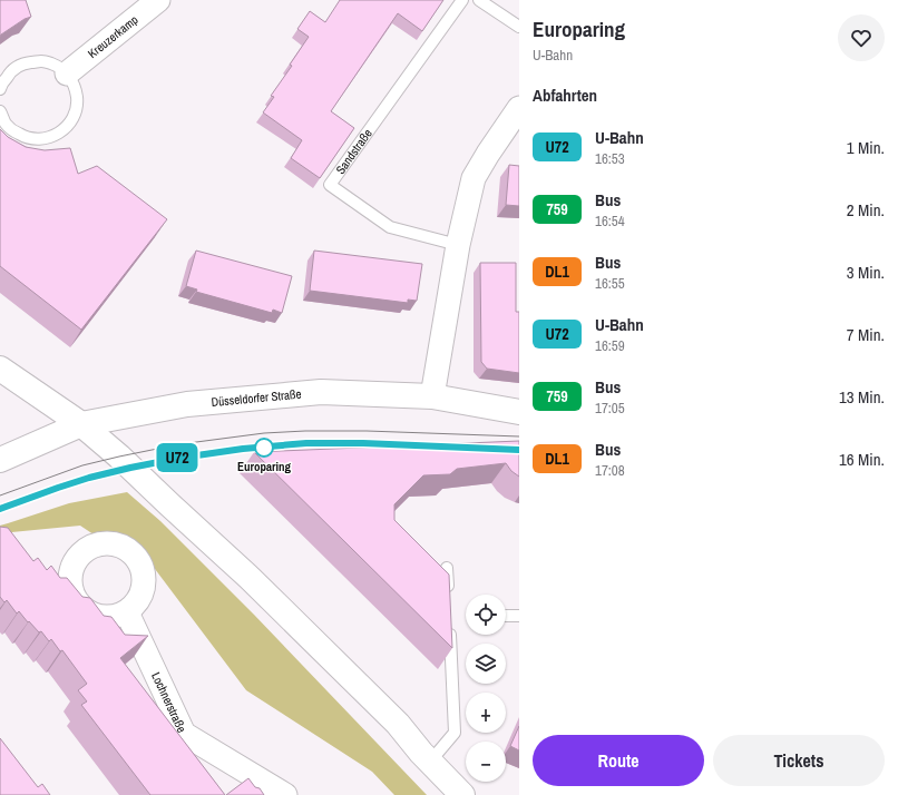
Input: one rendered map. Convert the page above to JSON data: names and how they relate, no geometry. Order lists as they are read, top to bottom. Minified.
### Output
{"streets":{"main road":["Düsseldorfer Straße"],"street":["Kreuzerkamp","Lochnerstraße"],"lane":["Sandstraße"]},"places":["Europaring"],"lines":["metro line U72"],"page":{"on_map":"U72","heading":[["Europaring","U-Bahn"],"Abfahrten"],"list":[{"mark":"U72","name":"U-Bahn","note":"16:53","value":"1 Min."},{"mark":"759","name":"Bus","note":"16:54","value":"2 Min."},{"mark":"DL1","name":"Bus","note":"16:55","value":"3 Min."},{"mark":"U72","name":"U-Bahn","note":"16:59","value":"7 Min."},{"mark":"759","name":"Bus","note":"17:05","value":"13 Min."},{"mark":"DL1","name":"Bus","note":"17:08","value":"16 Min."}],"map_buttons":["+","−"],"buttons":["Route","Tickets"]}}
